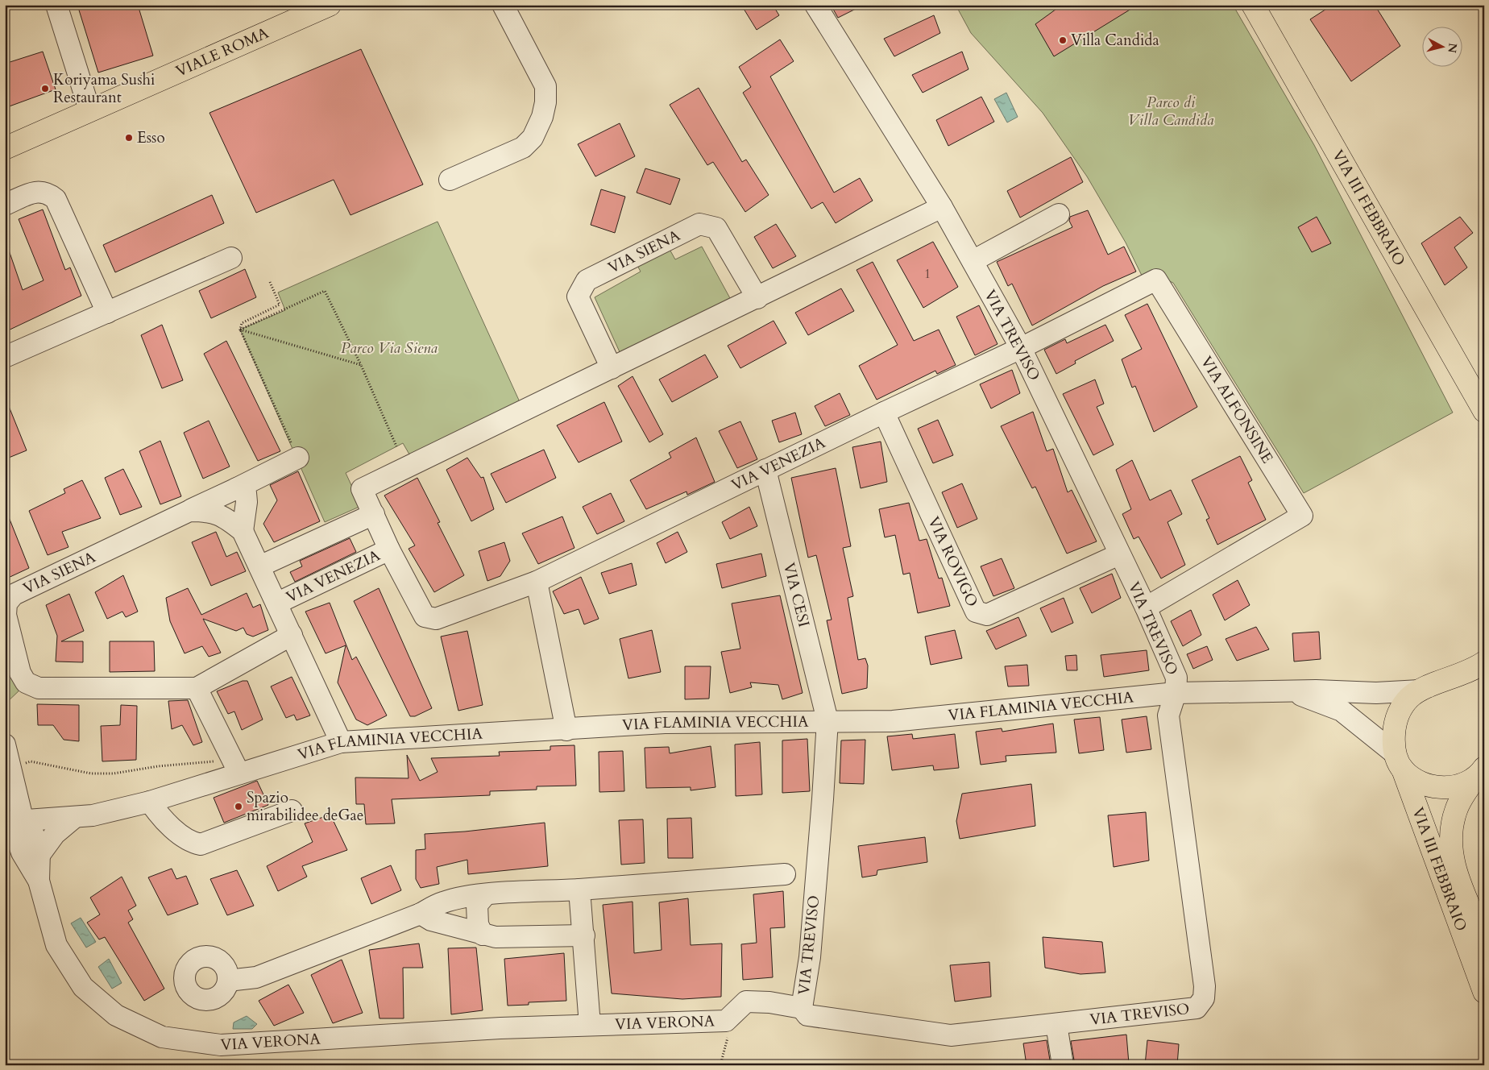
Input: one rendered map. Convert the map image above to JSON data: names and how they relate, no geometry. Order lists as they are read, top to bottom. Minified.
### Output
{"streets":{"main road":["VIALE ROMA","VIA III FEBBRAIO","VIA FLAMINIA VECCHIA"],"street":["VIA SIENA","VIA TREVISO","VIA ALFONSINE","VIA VENEZIA","VIA ROVIGO","VIA CESI","VIA VERONA"]},"crossings":[["VIA III FEBBRAIO","VIA FLAMINIA VECCHIA"],["VIA SIENA","VIA VENEZIA"],["VIA TREVISO","VIA ALFONSINE"],["VIA TREVISO","VIA VENEZIA"],["VIA TREVISO","VIA ROVIGO"],["VIA TREVISO","VIA CESI"],["VIA TREVISO","VIA FLAMINIA VECCHIA"],["VIA TREVISO","VIA VERONA"],["VIA ALFONSINE","VIA VENEZIA"],["VIA VENEZIA","VIA ROVIGO"],["VIA VENEZIA","VIA CESI"],["VIA VENEZIA","VIA FLAMINIA VECCHIA"],["VIA CESI","VIA FLAMINIA VECCHIA"],["VIA FLAMINIA VECCHIA","VIA VERONA"]],"parks":["Parco di Villa Candida","Parco Via Siena"],"places":["Villa Candida","Koriyama Sushi Restaurant","Esso","Spazio mirabilidee deGae"],"house_numbers":["1"],"north":"right"}
